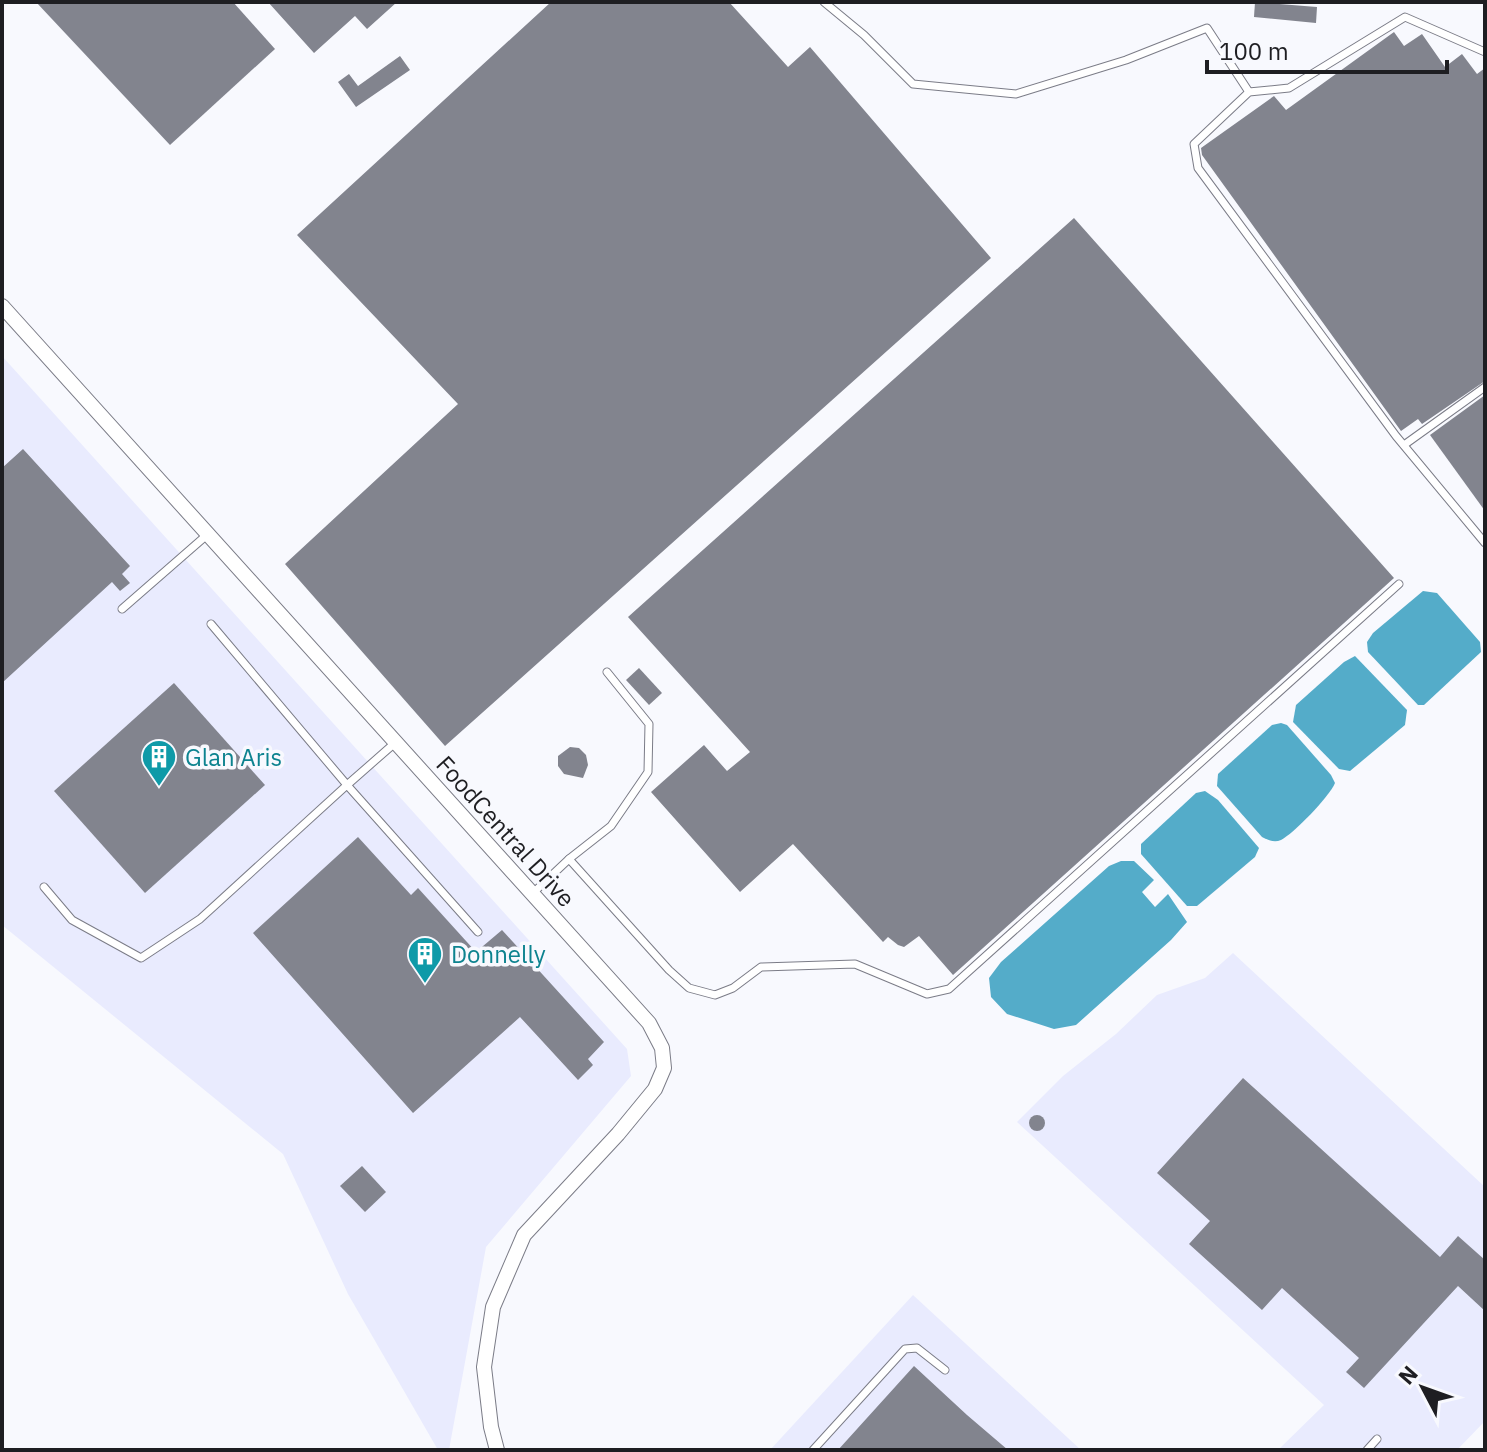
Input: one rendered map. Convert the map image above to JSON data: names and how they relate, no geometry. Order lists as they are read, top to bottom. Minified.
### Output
{"streets":{"street":["FoodCentral Drive"]},"places":{"building":["Glan Aris","Donnelly"]},"scale_bar":"100 m","north":"top left"}
